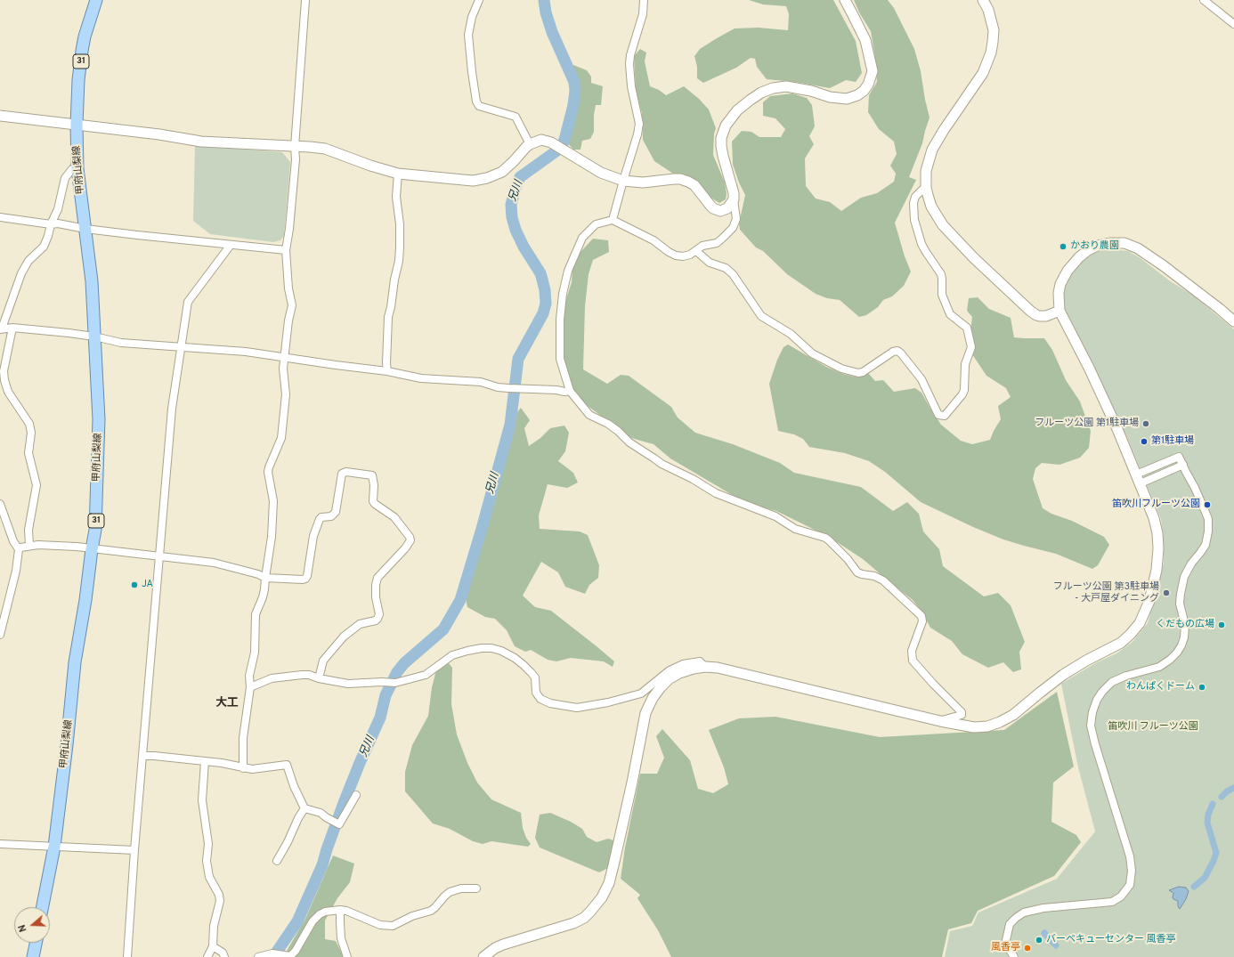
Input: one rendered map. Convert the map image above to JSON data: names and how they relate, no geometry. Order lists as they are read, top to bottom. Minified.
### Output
{"streets":{"main road":["31","甲府山梨線"]},"districts":["大工"],"water":["兄川"],"parks":["笛吹川 フルーツ公園"],"places":["かおり農園","フルーツ公園 第1駐車場","第1駐車場","笛吹川フルーツ公園","JA","フルーツ公園 第3駐車場 - 大戸屋ダイニング","くだもの広場","わんぱくドーム","バーベキューセンター 風香亭","風香亭"],"north":"left"}
